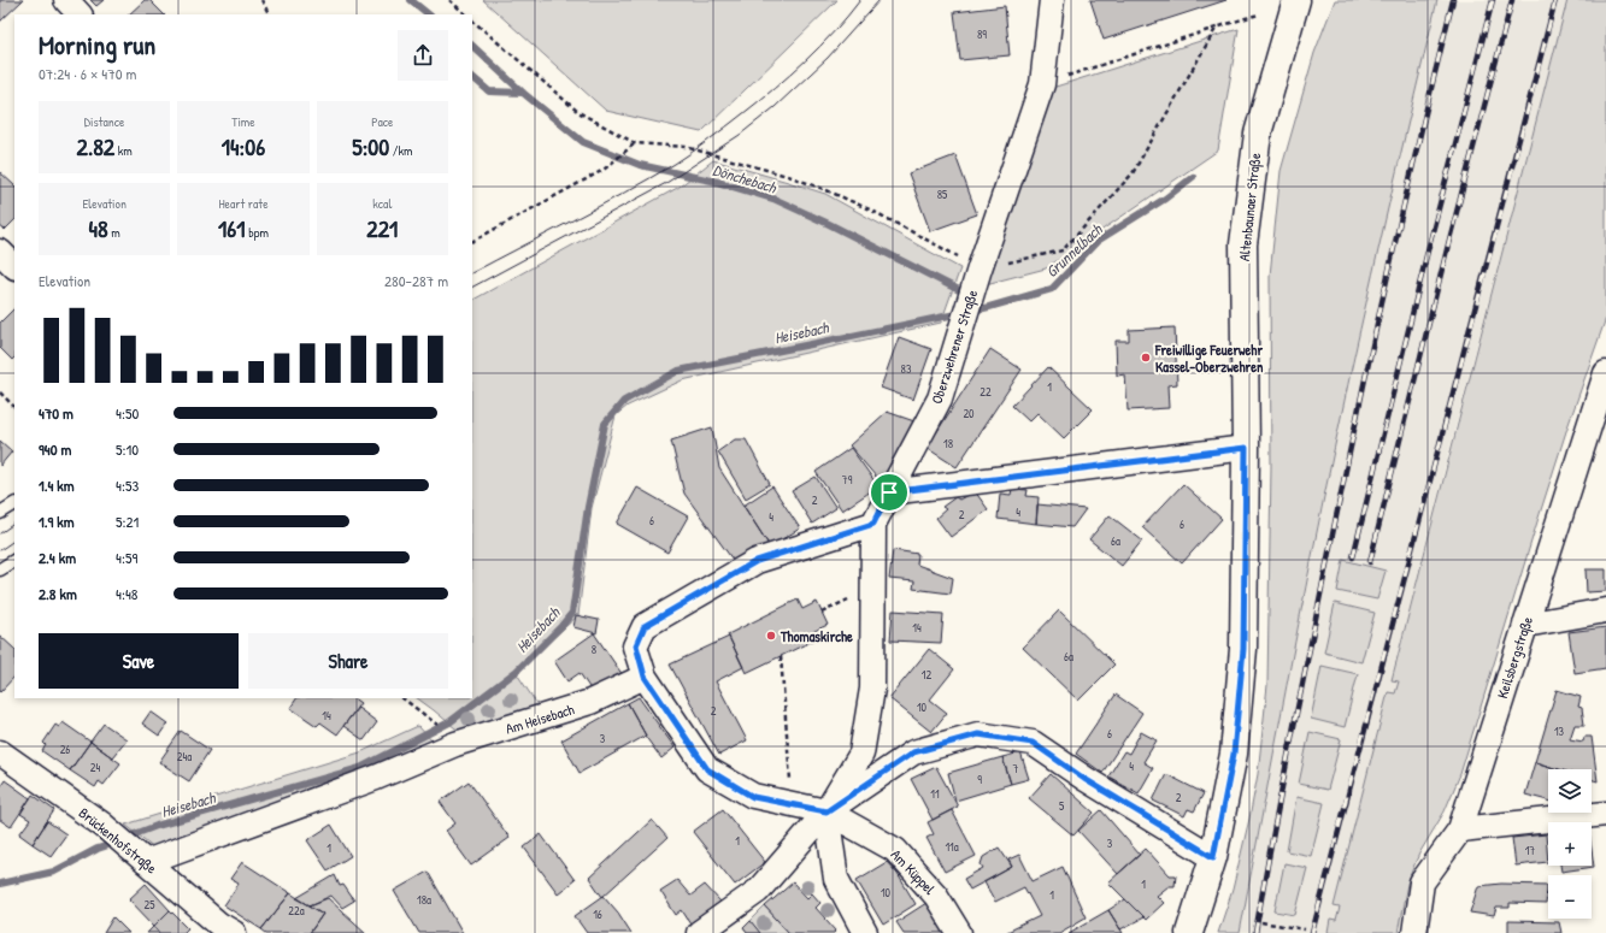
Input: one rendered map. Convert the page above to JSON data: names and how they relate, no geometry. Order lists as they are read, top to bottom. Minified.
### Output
{"streets":{"main road":["Altenbaunaer Straße"],"street":["Oberzwehrener Straße","Keilsbergstraße","Am Heisebach","Brückenhofstraße","Am Küppel"]},"crossings":[["Oberzwehrener Straße","Am Küppel"],["Am Heisebach","Brückenhofstraße"],["Am Heisebach","Am Küppel"]],"water":["Dönchebach","Grunnelbach","Heisebach"],"places":["Freiwillige Feuerwehr Kassel-Oberzwehren","Thomaskirche"],"house_numbers":["89","85","83","1","22","20","18","79","2","4","2","4","6","6","6a","14","8","6a","12","10","2","14","13","6","3","26","24a","4","24","7","9","11","2","5","1","3","11a","1","17","1","10","1","18a","25","22a","16"],"page":{"heading":["Morning run","07:24 · 6 × 470 m"],"stats":[["Distance","2.82 km"],["Time","14:06"],["Pace","5:00 /km"],["Elevation","48 m"],["Heart rate","161 bpm"],["kcal","221"]],"chart":["Elevation","280–287 m"],"list":[{"name":"470 m","note":"4:50"},{"name":"940 m","note":"5:10"},{"name":"1.4 km","note":"4:53"},{"name":"1.9 km","note":"5:21"},{"name":"2.4 km","note":"4:59"},{"name":"2.8 km","note":"4:48"}],"buttons":["Save","Share"],"map_buttons":["+","−"]}}
